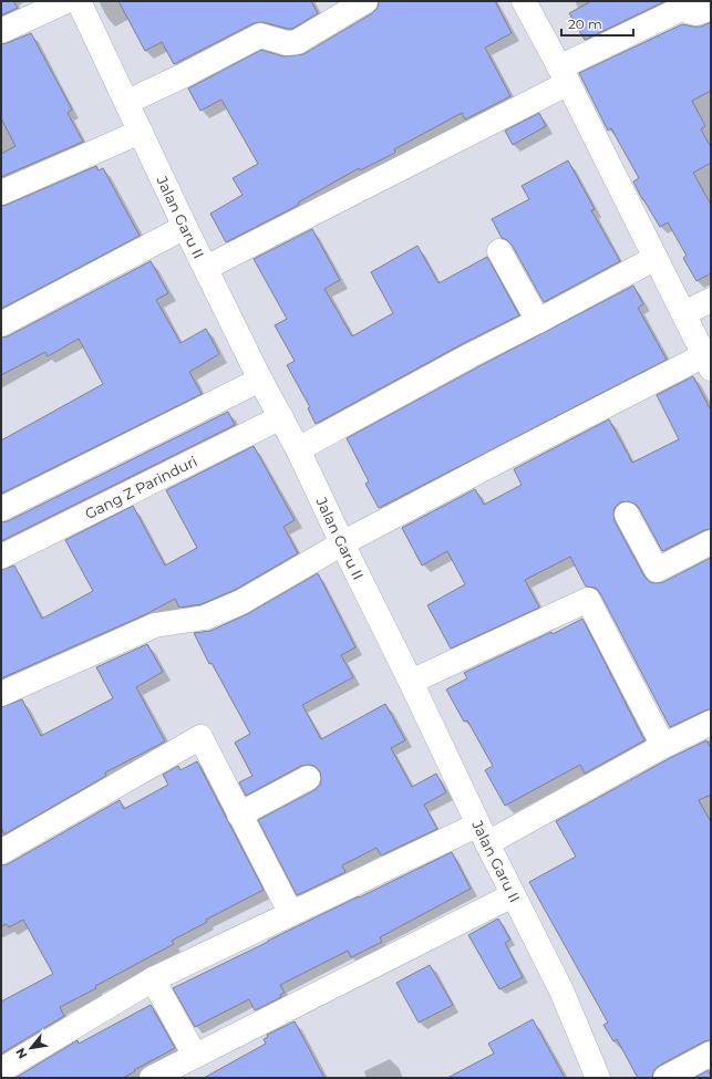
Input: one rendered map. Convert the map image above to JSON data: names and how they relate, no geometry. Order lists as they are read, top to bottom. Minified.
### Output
{"streets":{"street":["Jalan Garu II","Gang Z Parinduri"]},"crossings":[["Jalan Garu II","Gang Z Parinduri"]],"scale_bar":"20 m","north":"bottom left"}
